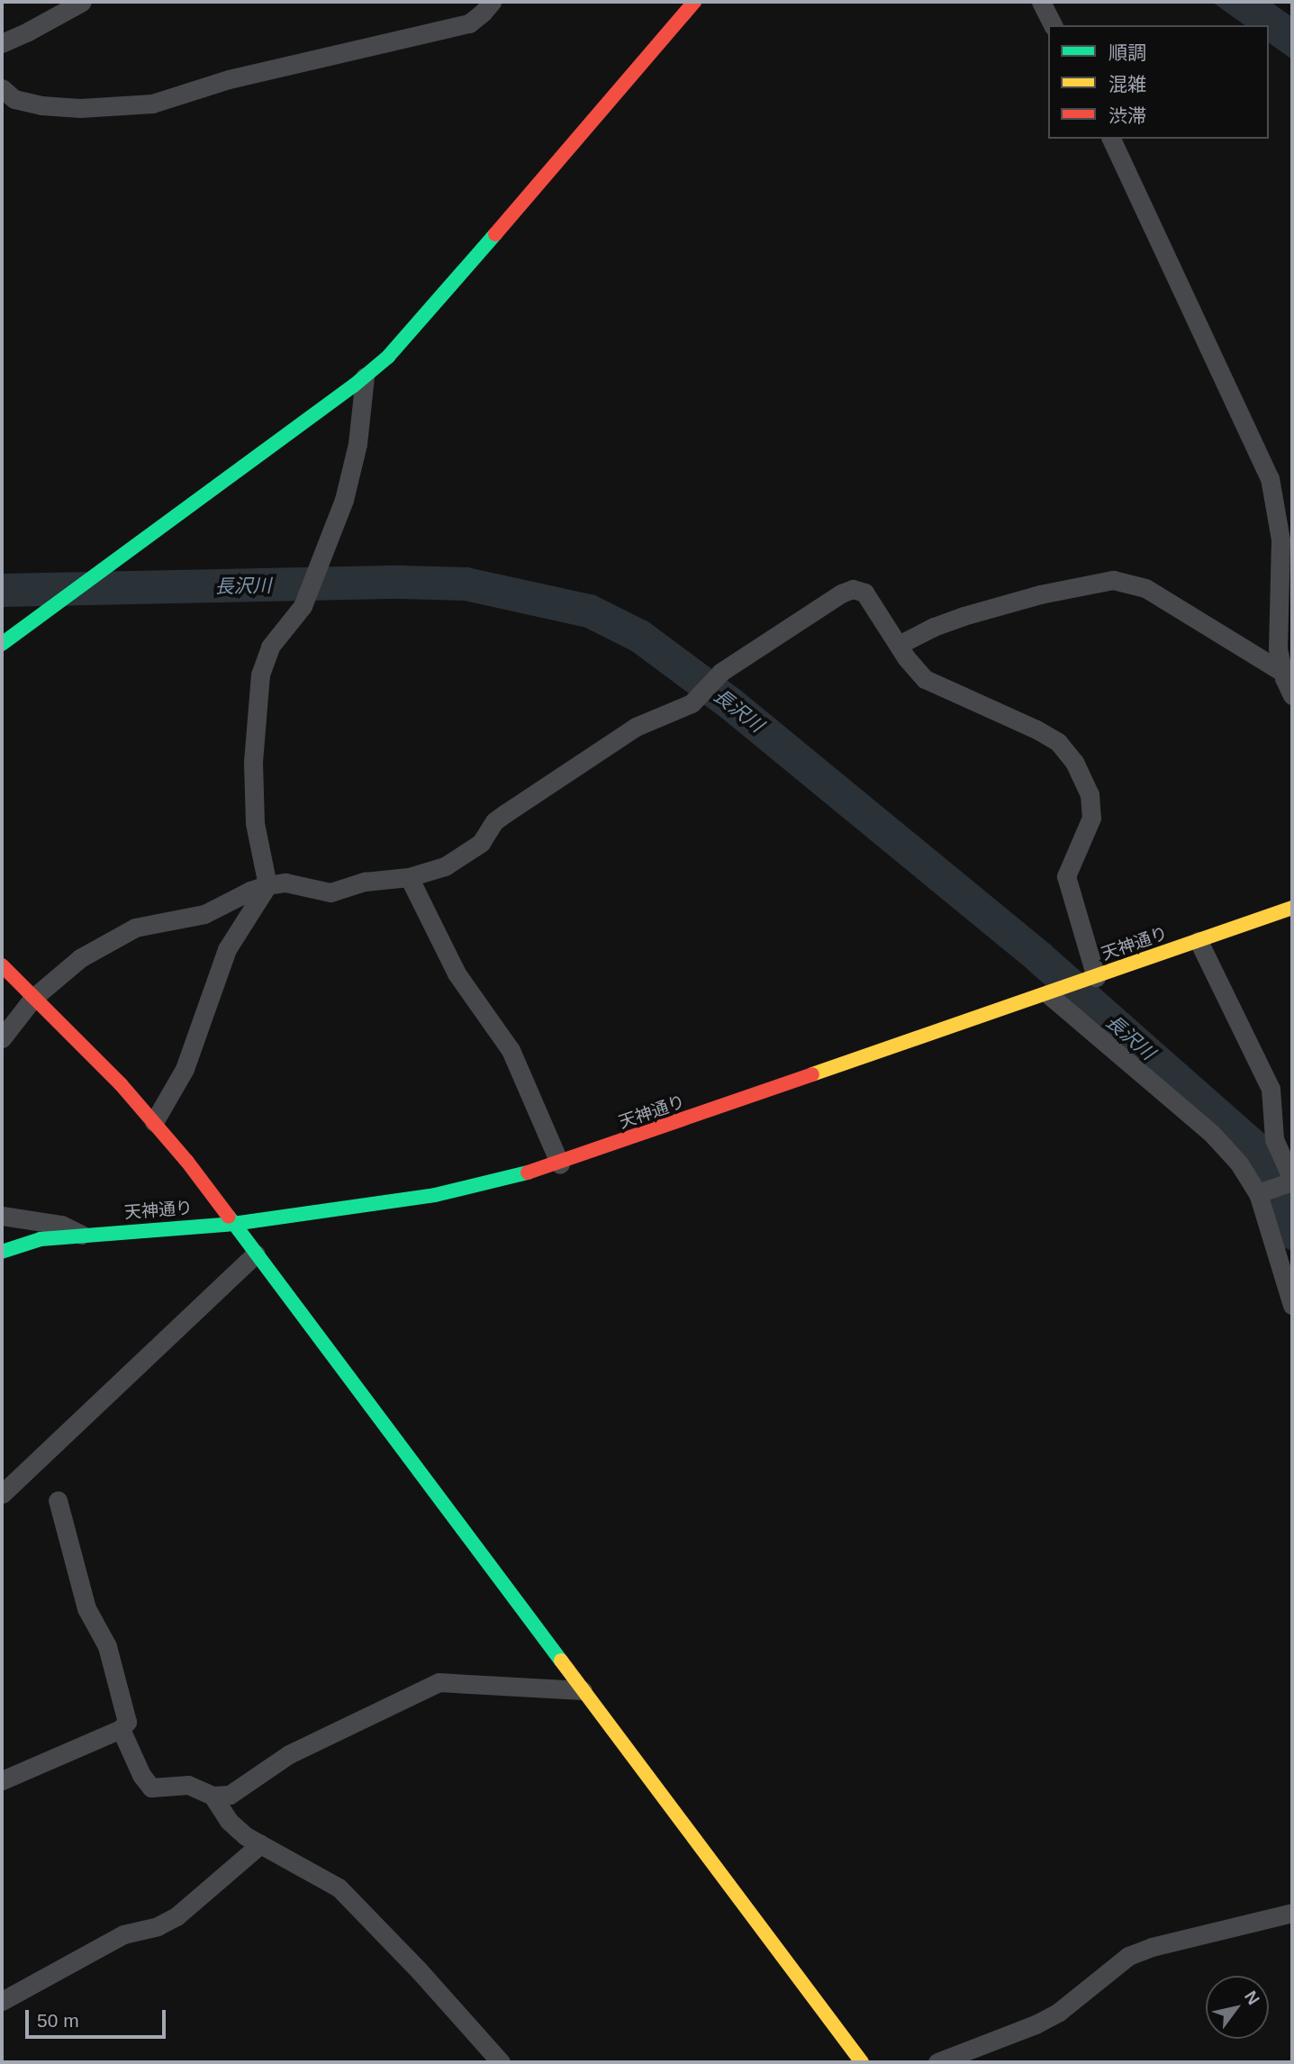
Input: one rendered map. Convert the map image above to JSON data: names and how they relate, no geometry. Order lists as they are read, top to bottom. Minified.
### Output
{"streets":{"street":["天神通り"]},"water":["長沢川"],"legend":["順調","混雑","渋滞"],"scale_bar":"50 m","north":"top right"}
